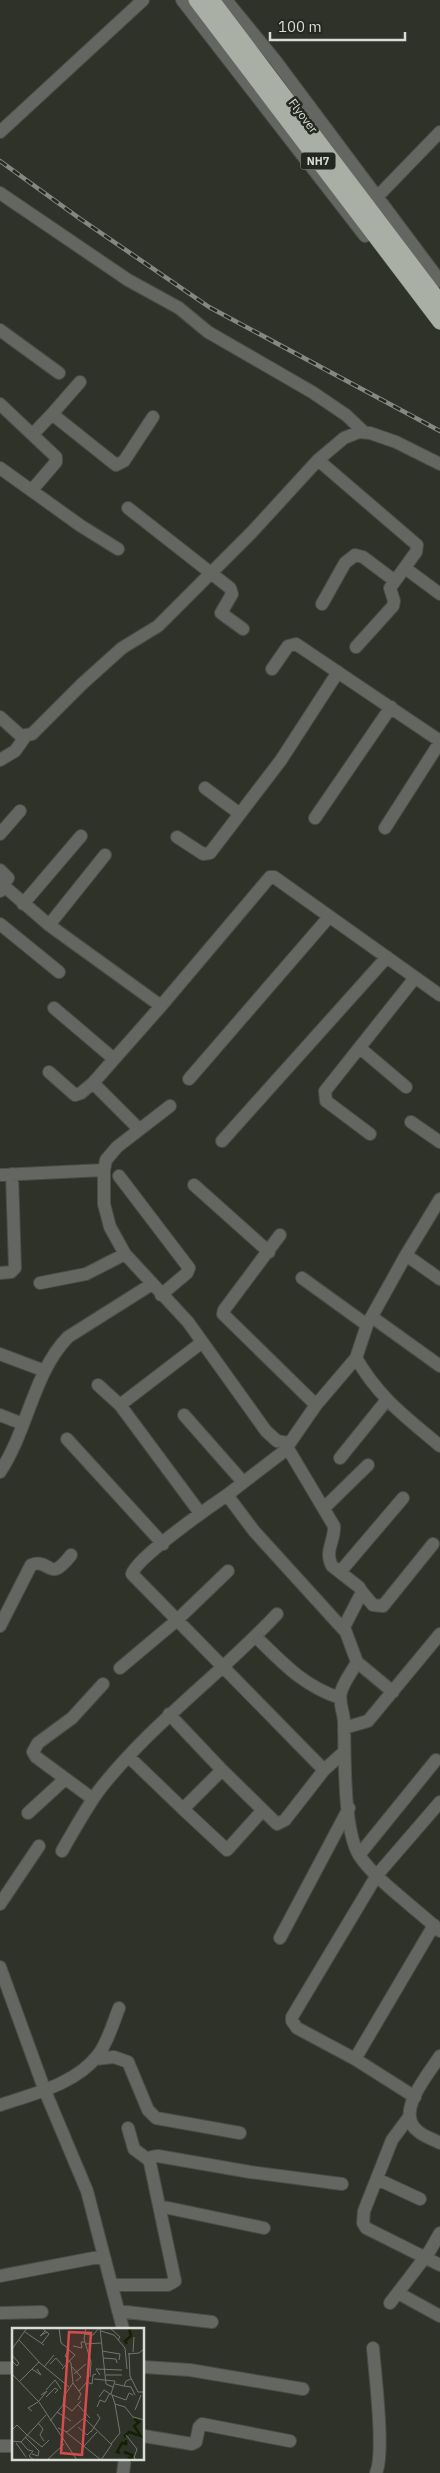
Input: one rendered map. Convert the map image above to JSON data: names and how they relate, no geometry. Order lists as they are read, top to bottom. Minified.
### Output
{"streets":{"highway":["Flyover","NH7"]},"scale_bar":"100 m"}
